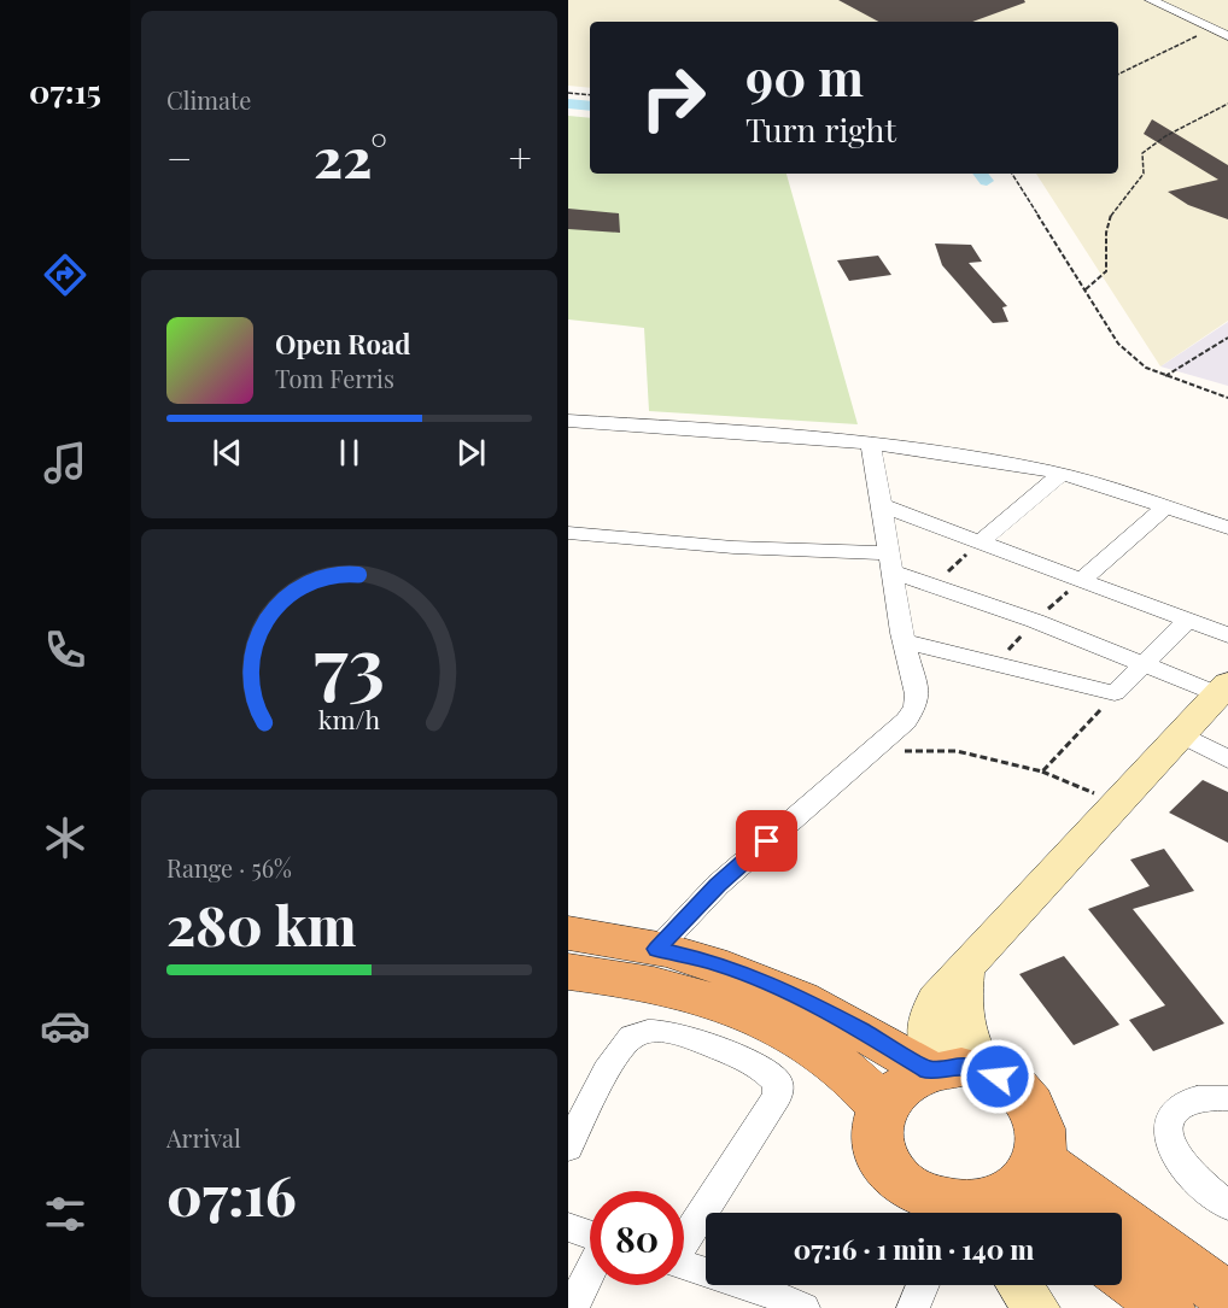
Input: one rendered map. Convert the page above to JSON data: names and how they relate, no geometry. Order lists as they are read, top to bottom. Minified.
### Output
{"page":{"tabs":"07:15","tile":["Climate",["Range · 56%","280 km"],["Arrival","07:16"]],"turn":["90 m","Turn right"],"heat":["−","22°","+"],"song":["Open Road","Tom Ferris"],"limit":"80","trip":"07:16 · 1 min · 140 m","gauge":["73","km/h"]}}
